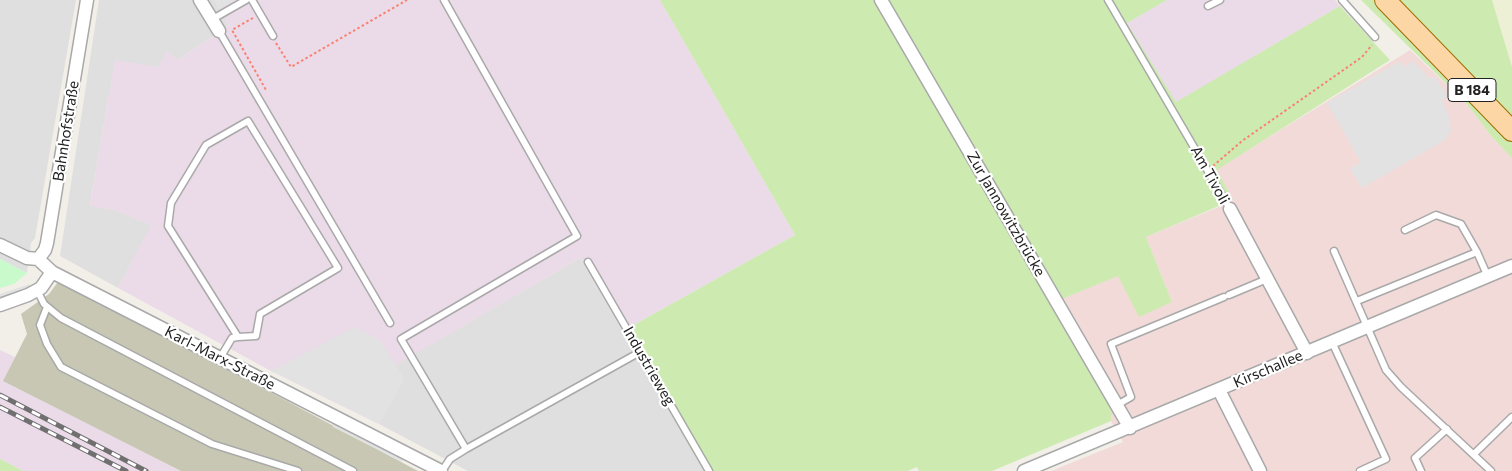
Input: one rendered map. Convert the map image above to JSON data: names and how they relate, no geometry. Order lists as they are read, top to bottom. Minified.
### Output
{"streets":{"main road":["B 184"],"street":["Bahnhofstraße","Am Tivoli","Zur Jannowitzbrücke","Karl-Marx-Straße","Kirschallee"],"lane":["Industrieweg"]},"crossings":[["Bahnhofstraße","Karl-Marx-Straße"],["Am Tivoli","Kirschallee"],["Zur Jannowitzbrücke","Kirschallee"]]}
